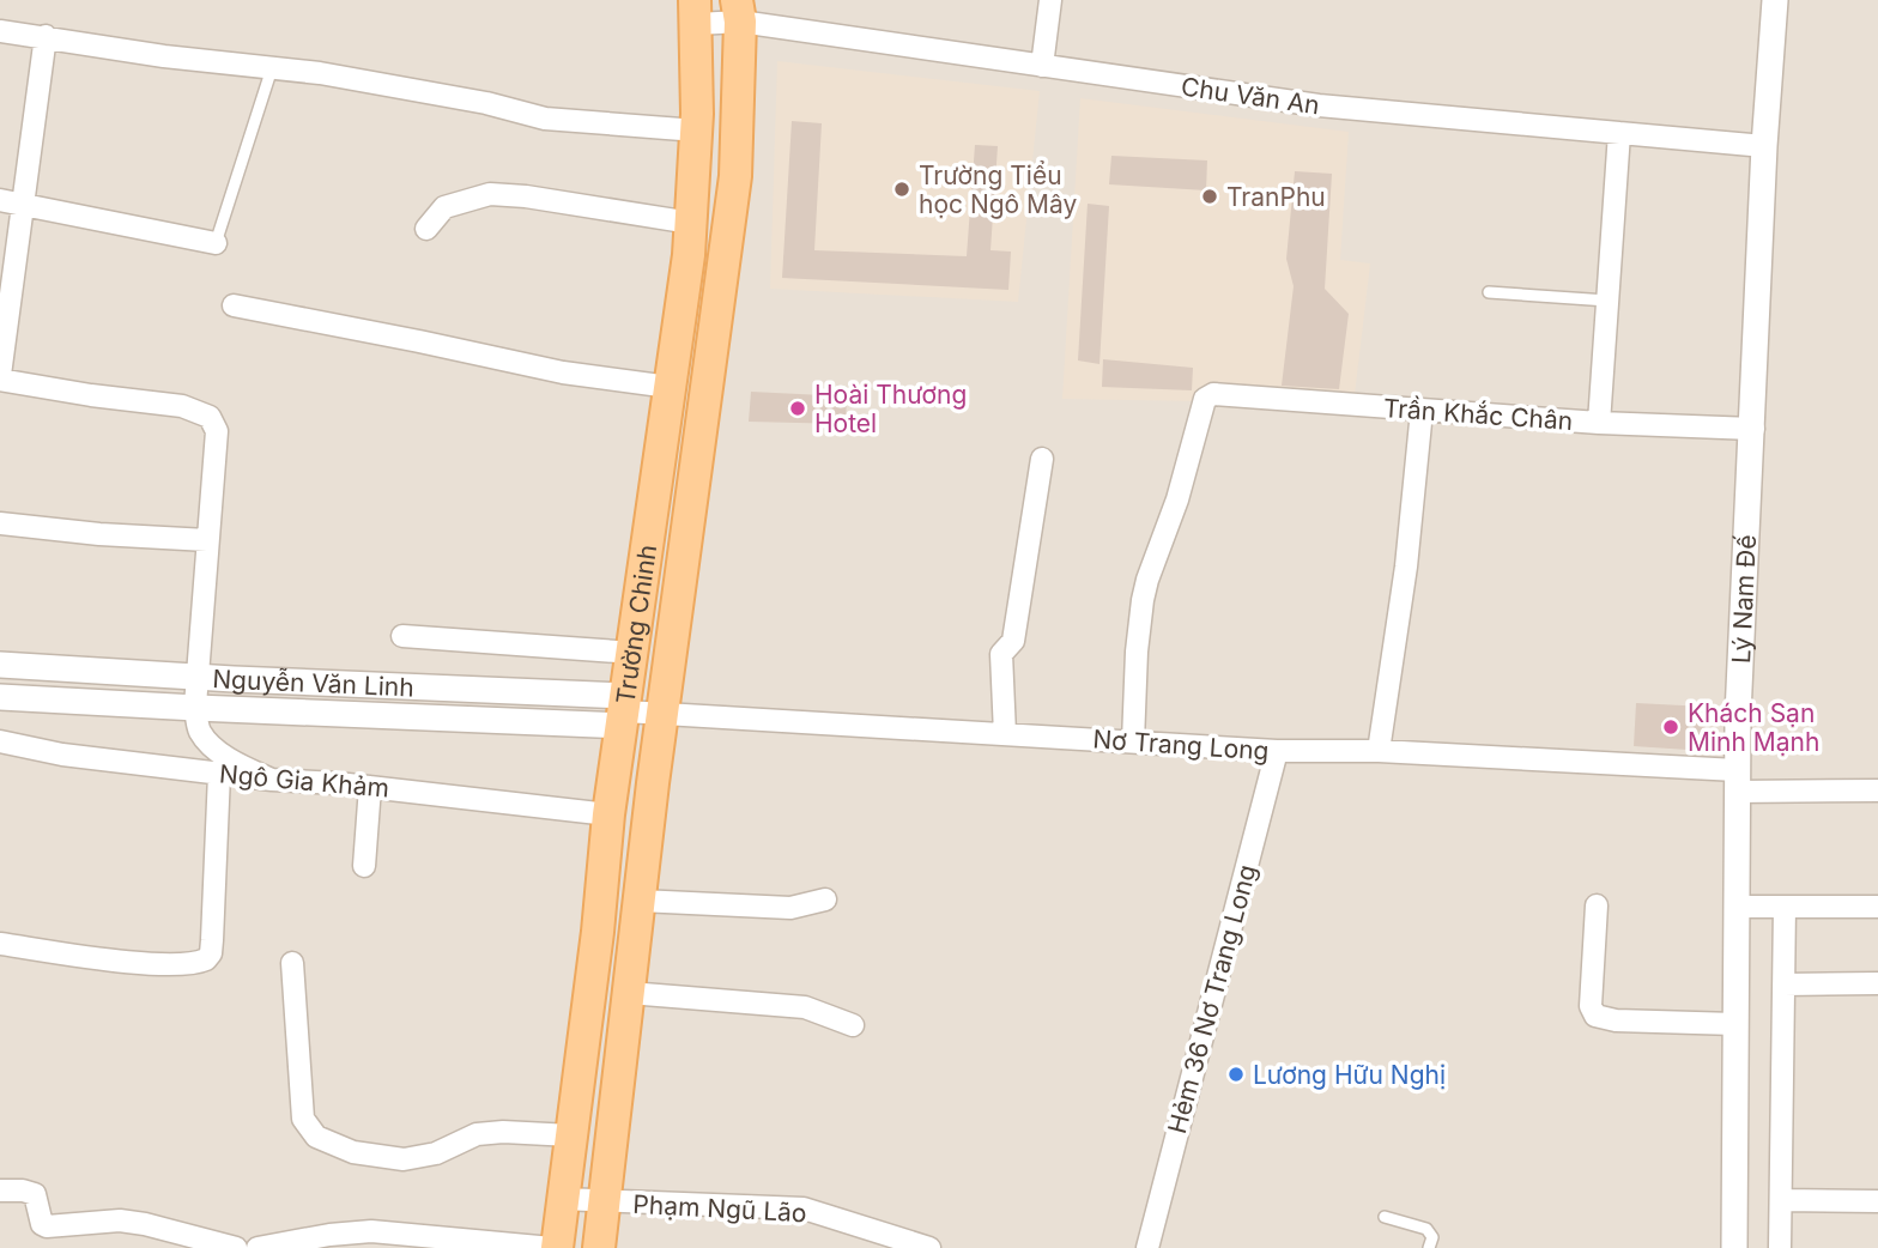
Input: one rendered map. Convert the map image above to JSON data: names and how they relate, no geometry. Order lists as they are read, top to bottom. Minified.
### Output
{"streets":{"main road":["Trường Chinh"],"street":["Chu Văn An","Trần Khắc Chân","Lý Nam Đế","Nguyễn Văn Linh","Nơ Trang Long","Ngô Gia Khảm","Hẻm 36 Nơ Trang Long","Phạm Ngũ Lão"]},"crossings":[["Chu Văn An","Lý Nam Đế"],["Chu Văn An","Trường Chinh"],["Trần Khắc Chân","Lý Nam Đế"],["Trần Khắc Chân","Nơ Trang Long"],["Lý Nam Đế","Nơ Trang Long"],["Trường Chinh","Nguyễn Văn Linh"],["Trường Chinh","Nơ Trang Long"],["Trường Chinh","Ngô Gia Khảm"],["Trường Chinh","Phạm Ngũ Lão"],["Nguyễn Văn Linh","Nơ Trang Long"],["Nơ Trang Long","Hẻm 36 Nơ Trang Long"]],"places":["Trường Tiểu học Ngô Mây","TranPhu","Hoài Thương Hotel","Khách Sạn Minh Mạnh","Lương Hữu Nghị"]}
